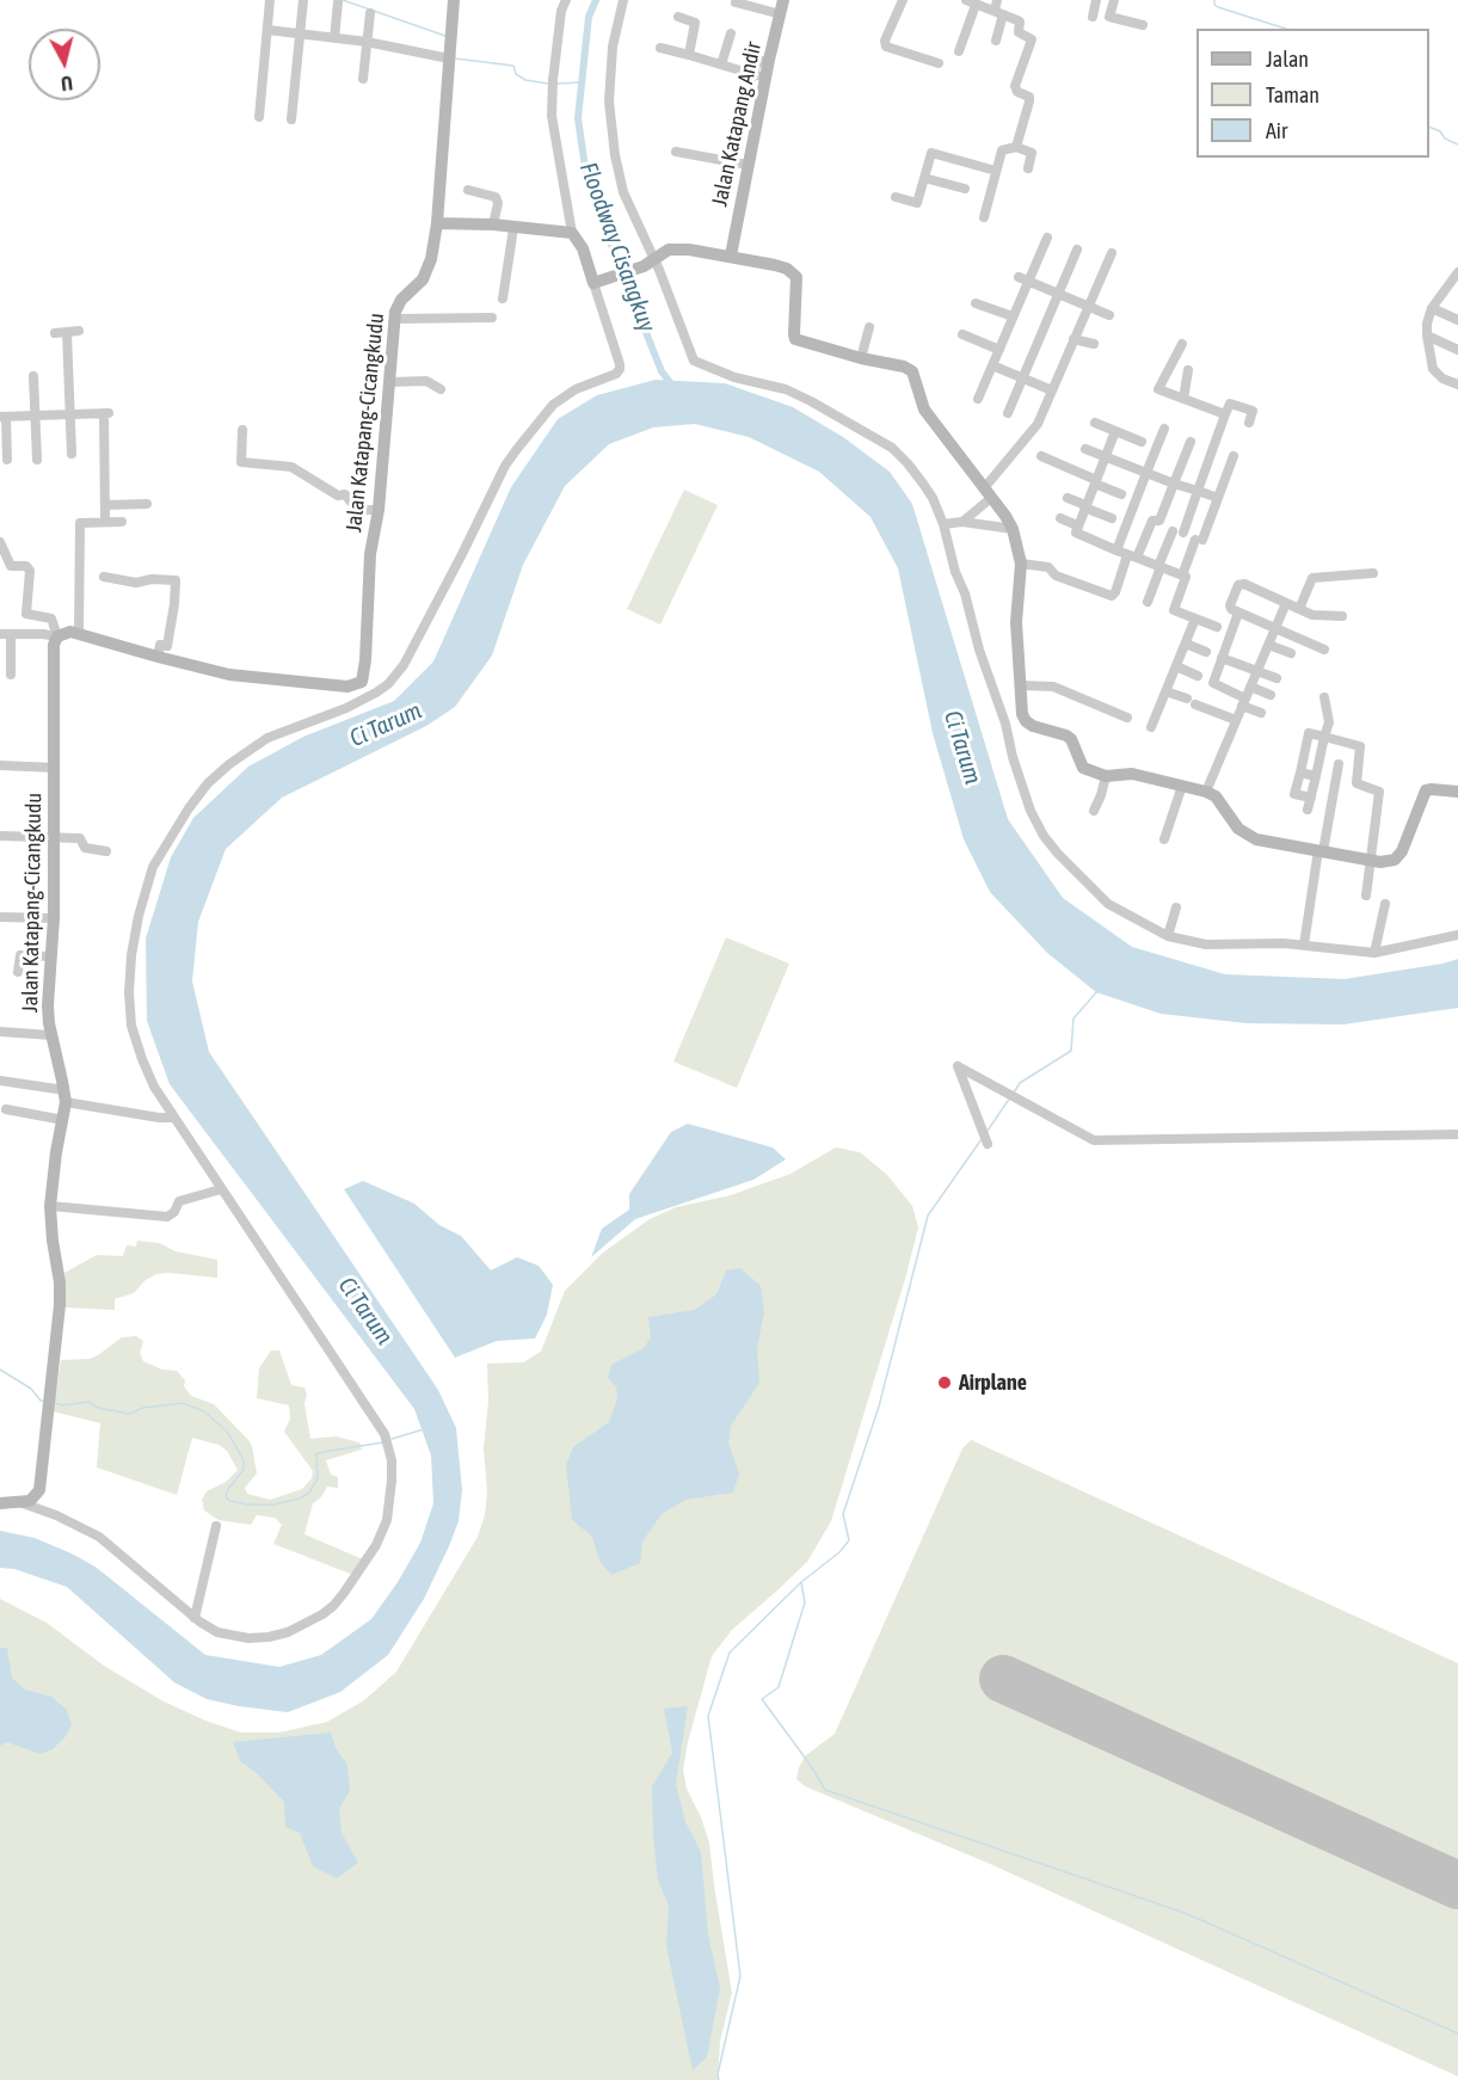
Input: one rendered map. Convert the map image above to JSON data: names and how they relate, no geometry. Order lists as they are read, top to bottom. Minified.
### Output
{"streets":{"street":["Jalan Katapang Andir","Jalan Katapang-Cicangkudu"]},"water":["Floodway Cisangkuy","Ci Tarum"],"places":["Airplane"],"legend":["Jalan","Taman","Air"],"north":"bottom"}
